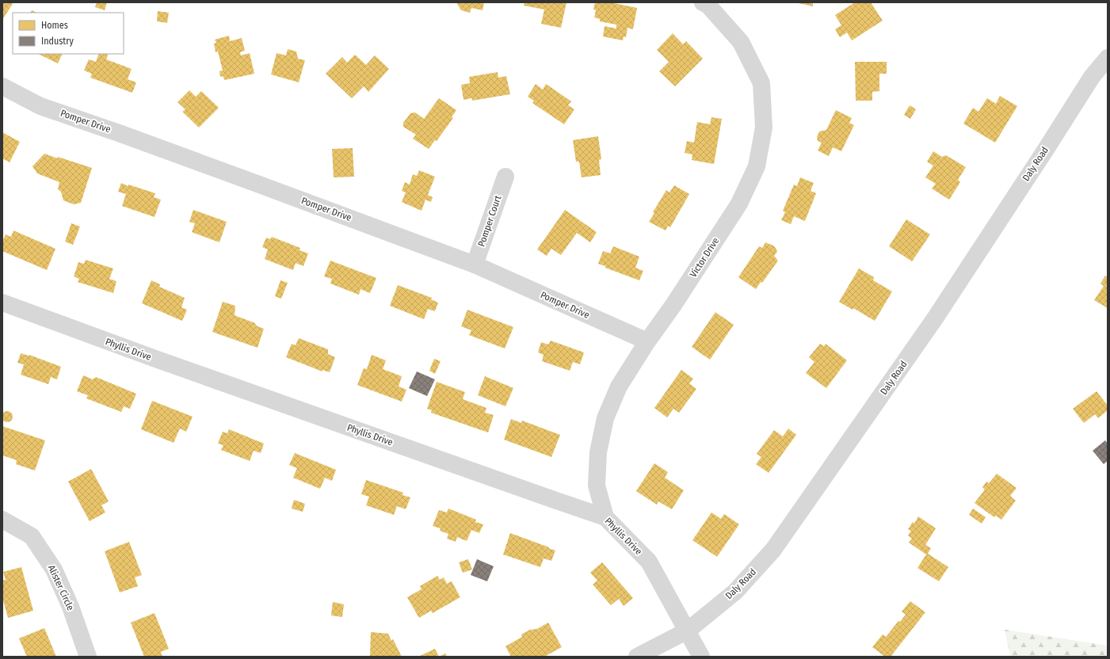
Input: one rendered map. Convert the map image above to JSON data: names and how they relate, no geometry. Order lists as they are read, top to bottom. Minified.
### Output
{"streets":{"street":["Pomper Drive","Daly Road","Pomper Court","Victor Drive","Phyllis Drive","Alister Circle"]},"crossings":[["Pomper Drive","Pomper Court"],["Pomper Drive","Victor Drive"],["Daly Road","Phyllis Drive"],["Victor Drive","Phyllis Drive"]],"legend":["Homes","Industry"]}
